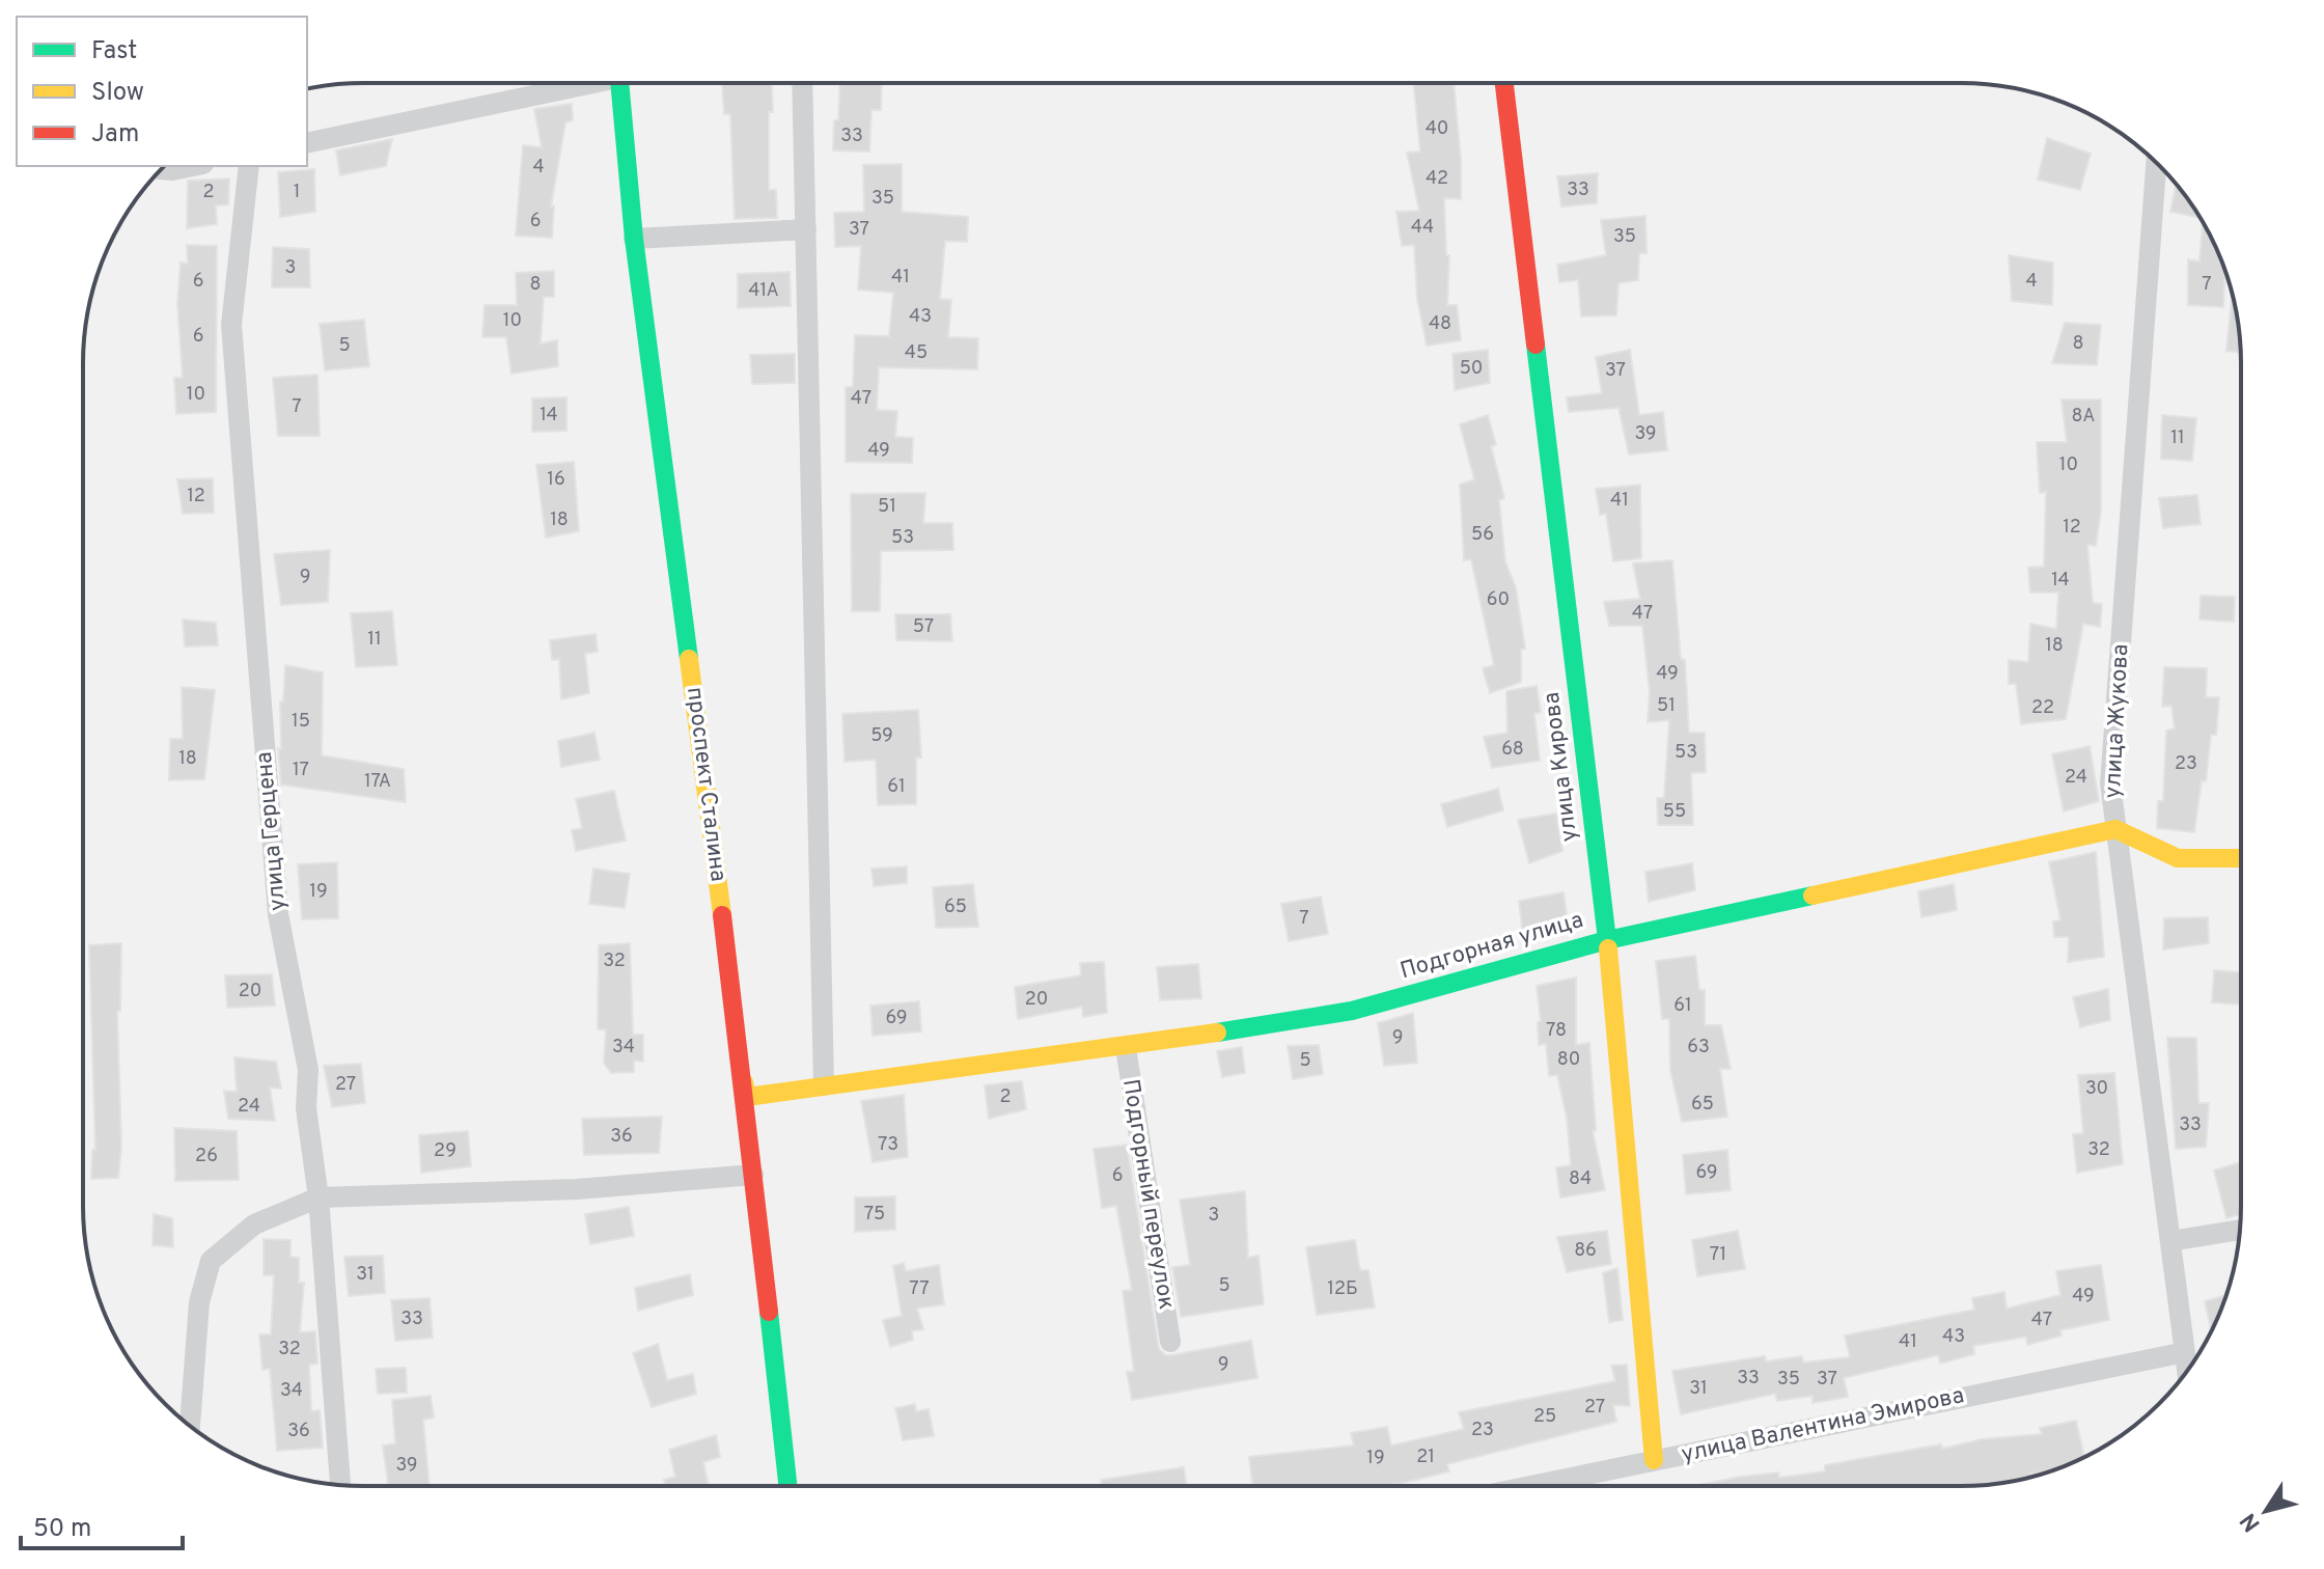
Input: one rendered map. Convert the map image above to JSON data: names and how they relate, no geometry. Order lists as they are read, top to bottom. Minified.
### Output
{"streets":{"street":["улица Жукова","улица Кирова","проспект Сталина","улица Герцена","Подгорная улица","Подгорный переулок","улица Валентина Эмирова"]},"crossings":[["улица Жукова","Подгорная улица"],["улица Жукова","улица Валентина Эмирова"],["улица Кирова","Подгорная улица"],["улица Кирова","улица Валентина Эмирова"],["проспект Сталина","Подгорная улица"],["Подгорная улица","Подгорный переулок"]],"house_numbers":["40","33","4","42","33","2","1","35","6","44","37","35","3","41","6","4","8","7","41А","43","10","48","6","8","5","45","50","37","10","47","7","14","8А","39","11","49","10","16","12","41","51","18","12","56","53","9","14","60","47","57","11","18","49","51","22","15","59","68","53","18","23","17","24","17А","61","55","19","65","7","32","20","20","61","69","78","9","34","63","80","5","27","30","2","65","24","33","36","73","32","29","26","69","6","84","75","3","86","71","31","5","77","12Б","49","33","47","43","41","32","9","33","35","37","31","34","27","25","23","36","21","19","39"],"legend":["Fast","Slow","Jam"],"scale_bar":"50 m","north":"bottom left"}
